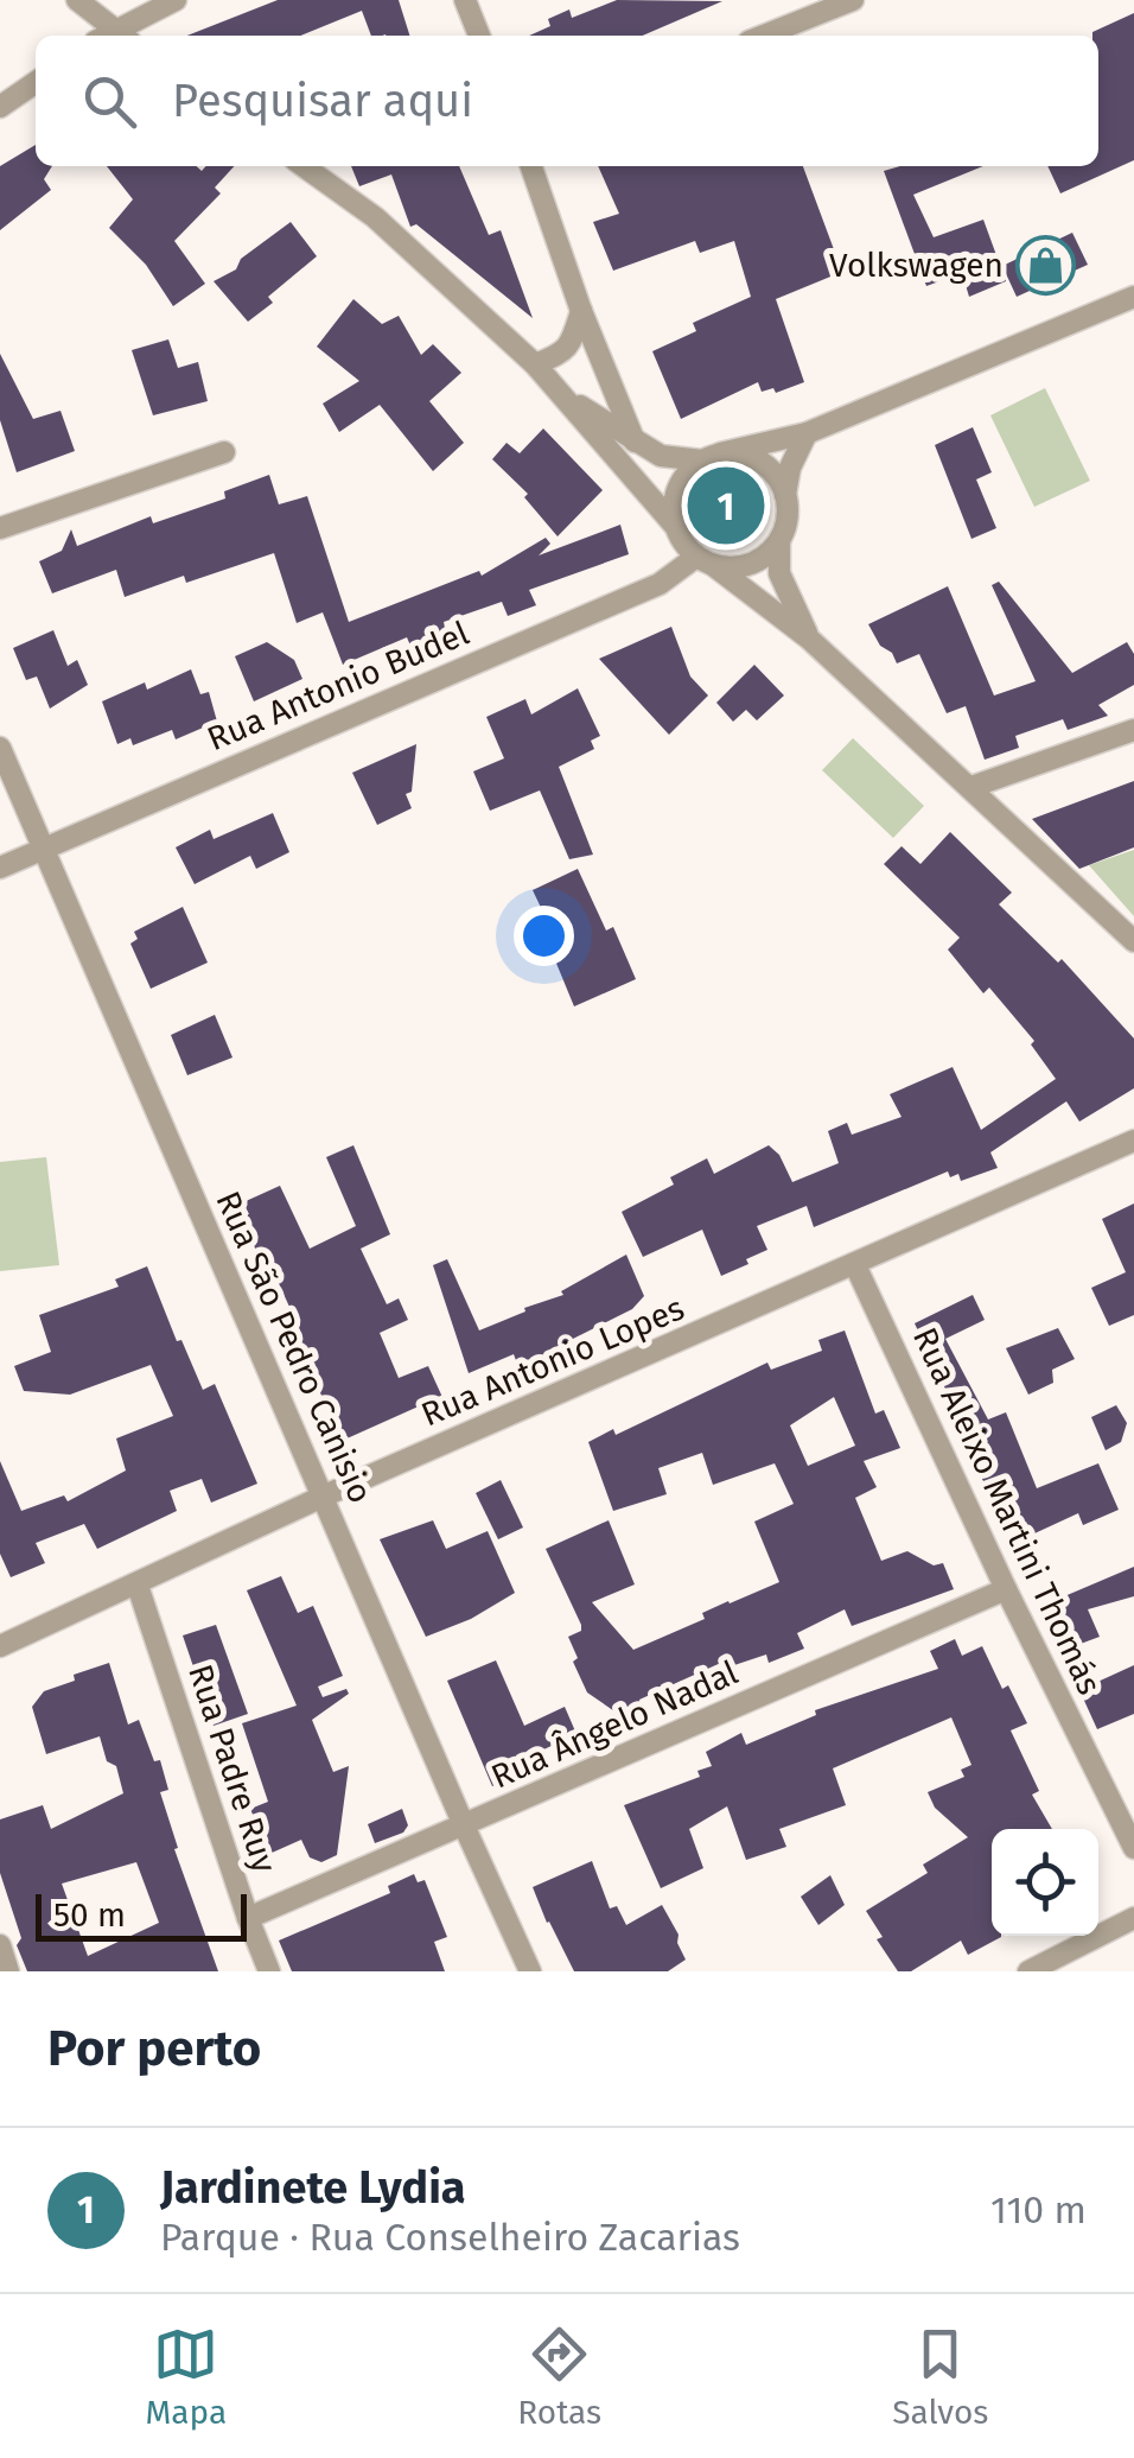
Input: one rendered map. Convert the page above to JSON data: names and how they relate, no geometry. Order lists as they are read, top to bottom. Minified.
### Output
{"streets":{"street":["Rua Antonio Budel","Rua São Pedro Canisio","Rua Antonio Lopes","Rua Aleixo Martini Thomás","Rua Ângelo Nadal","Rua Padre Ruy"]},"crossings":[["Rua Antonio Budel","Rua São Pedro Canisio"],["Rua São Pedro Canisio","Rua Antonio Lopes"],["Rua São Pedro Canisio","Rua Ângelo Nadal"],["Rua Antonio Lopes","Rua Aleixo Martini Thomás"],["Rua Antonio Lopes","Rua Padre Ruy"],["Rua Aleixo Martini Thomás","Rua Ângelo Nadal"],["Rua Ângelo Nadal","Rua Padre Ruy"]],"places":{"shop":["Volkswagen"]},"scale_bar":"50 m","page":{"search":"Pesquisar aqui","pins":"1","scale":"50 m","heading":"Por perto","list":[{"mark":"1","name":"Jardinete Lydia","note":"Parque · Rua Conselheiro Zacarias","value":"110 m"}],"nav":["Mapa","Rotas","Salvos"]}}
